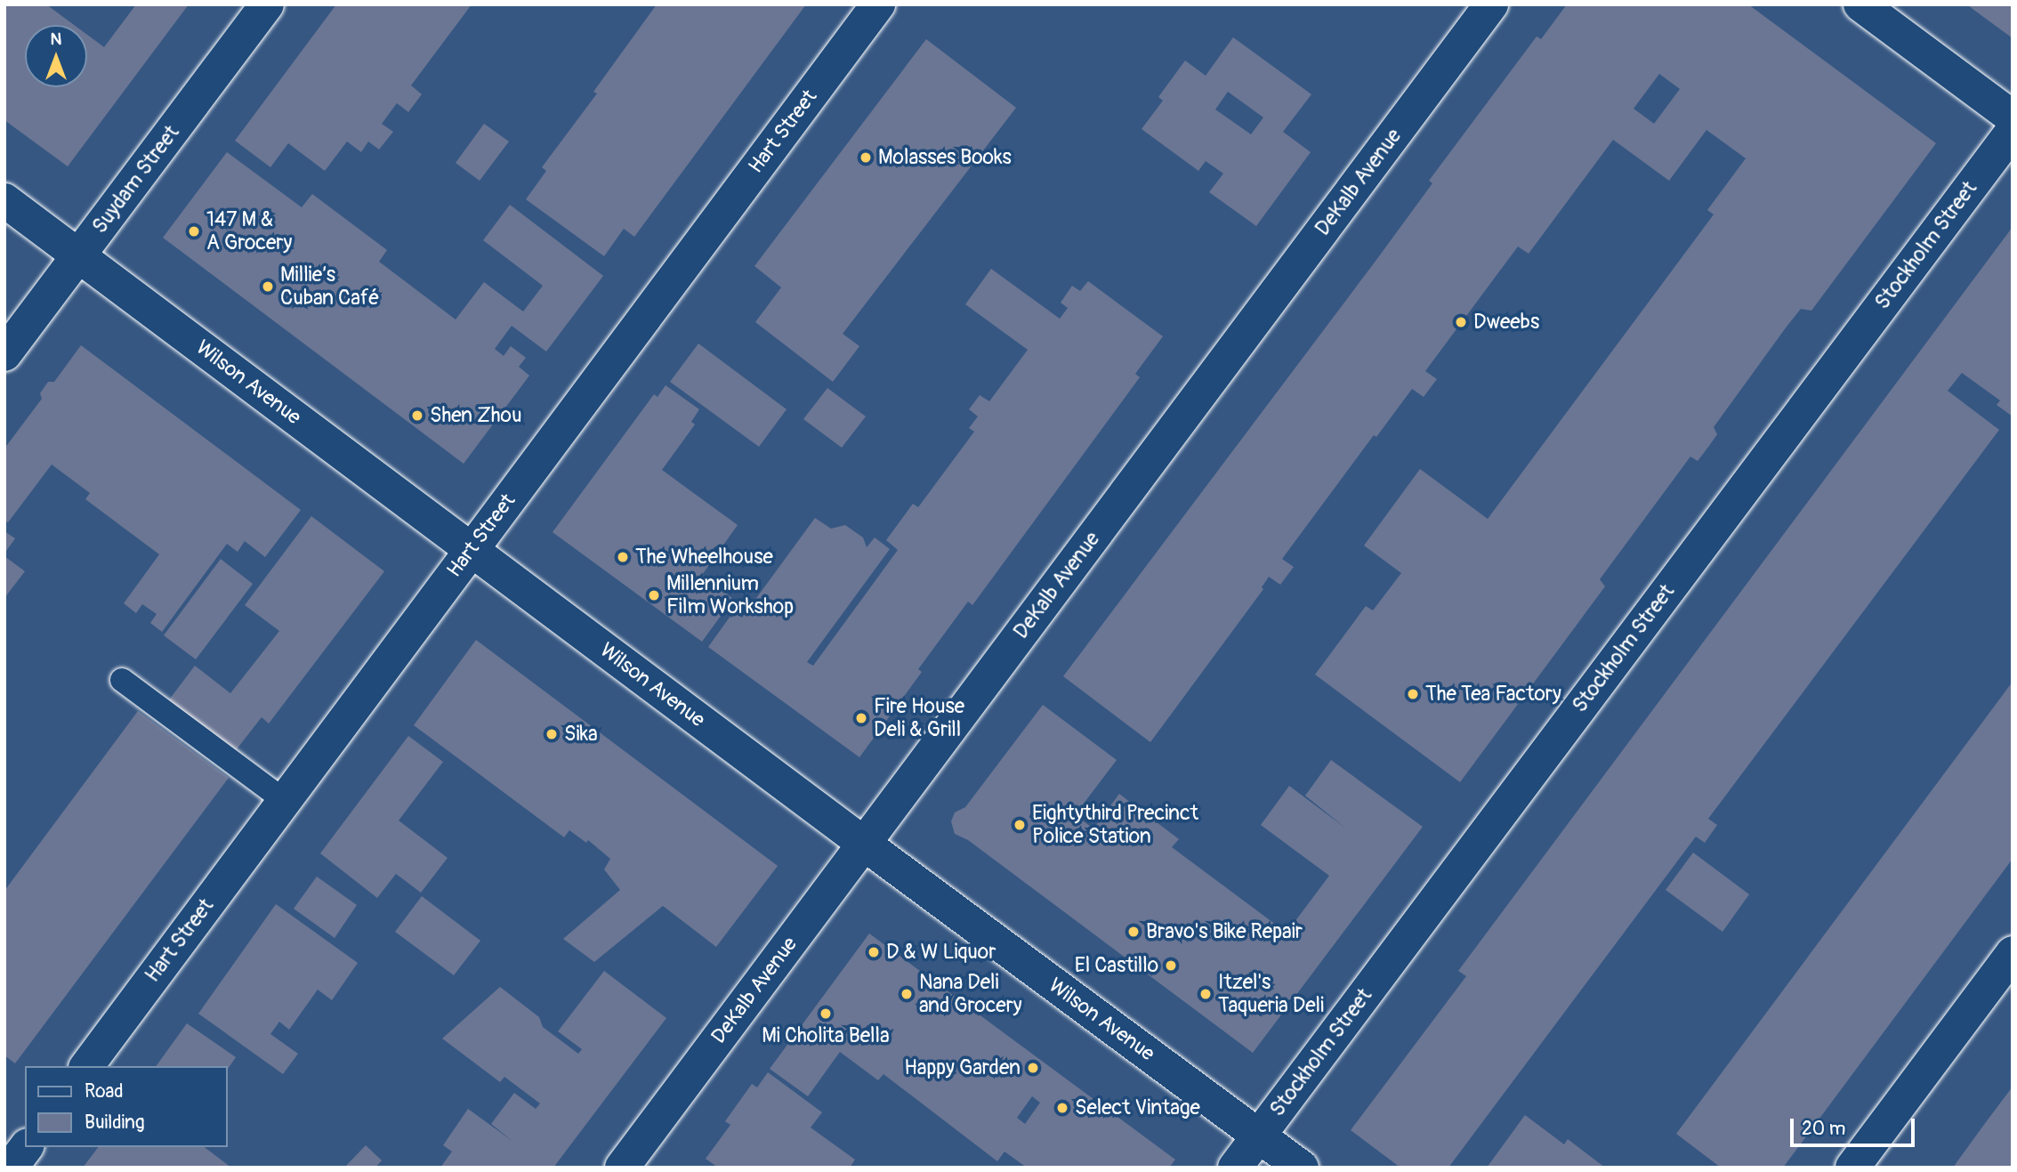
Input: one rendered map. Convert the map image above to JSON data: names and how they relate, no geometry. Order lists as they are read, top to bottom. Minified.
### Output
{"streets":{"street":["Hart Street","Suydam Street","DeKalb Avenue","Stockholm Street","Wilson Avenue"]},"crossings":[["Hart Street","Wilson Avenue"],["Suydam Street","Wilson Avenue"],["DeKalb Avenue","Wilson Avenue"],["Stockholm Street","Wilson Avenue"]],"places":["Molasses Books","147 M & A Grocery","Millie’s Cuban Café","Dweebs","Shen Zhou","The Wheelhouse","Millennium Film Workshop","The Tea Factory","Fire House Deli & Grill","Sika","Eightythird Precinct Police Station","Bravo's Bike Repair","D & W Liquor","El Castillo","Nana Deli and Grocery","Itzel's Taqueria Deli","Mi Cholita Bella","Happy Garden","Select Vintage"],"legend":["Road","Building"],"scale_bar":"20 m","north":"top"}
